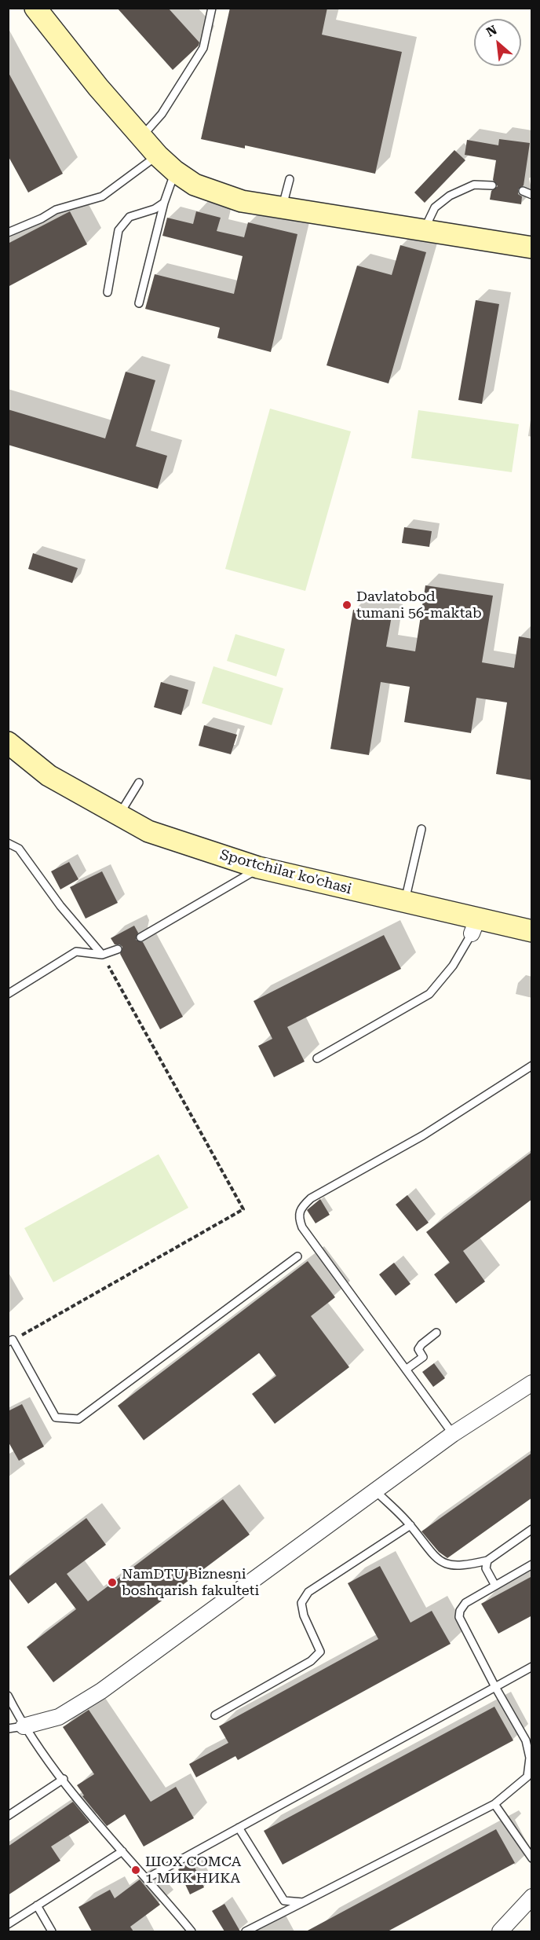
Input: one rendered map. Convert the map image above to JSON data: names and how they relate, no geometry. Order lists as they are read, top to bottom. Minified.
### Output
{"streets":{"street":["Sportchilar ko'chasi"]},"places":["Davlatobod tumani 56-maktab","NamDTU Biznesni boshqarish fakulteti","ШОХ СОМСА 1 МИК НИКА"],"north":"top left"}
